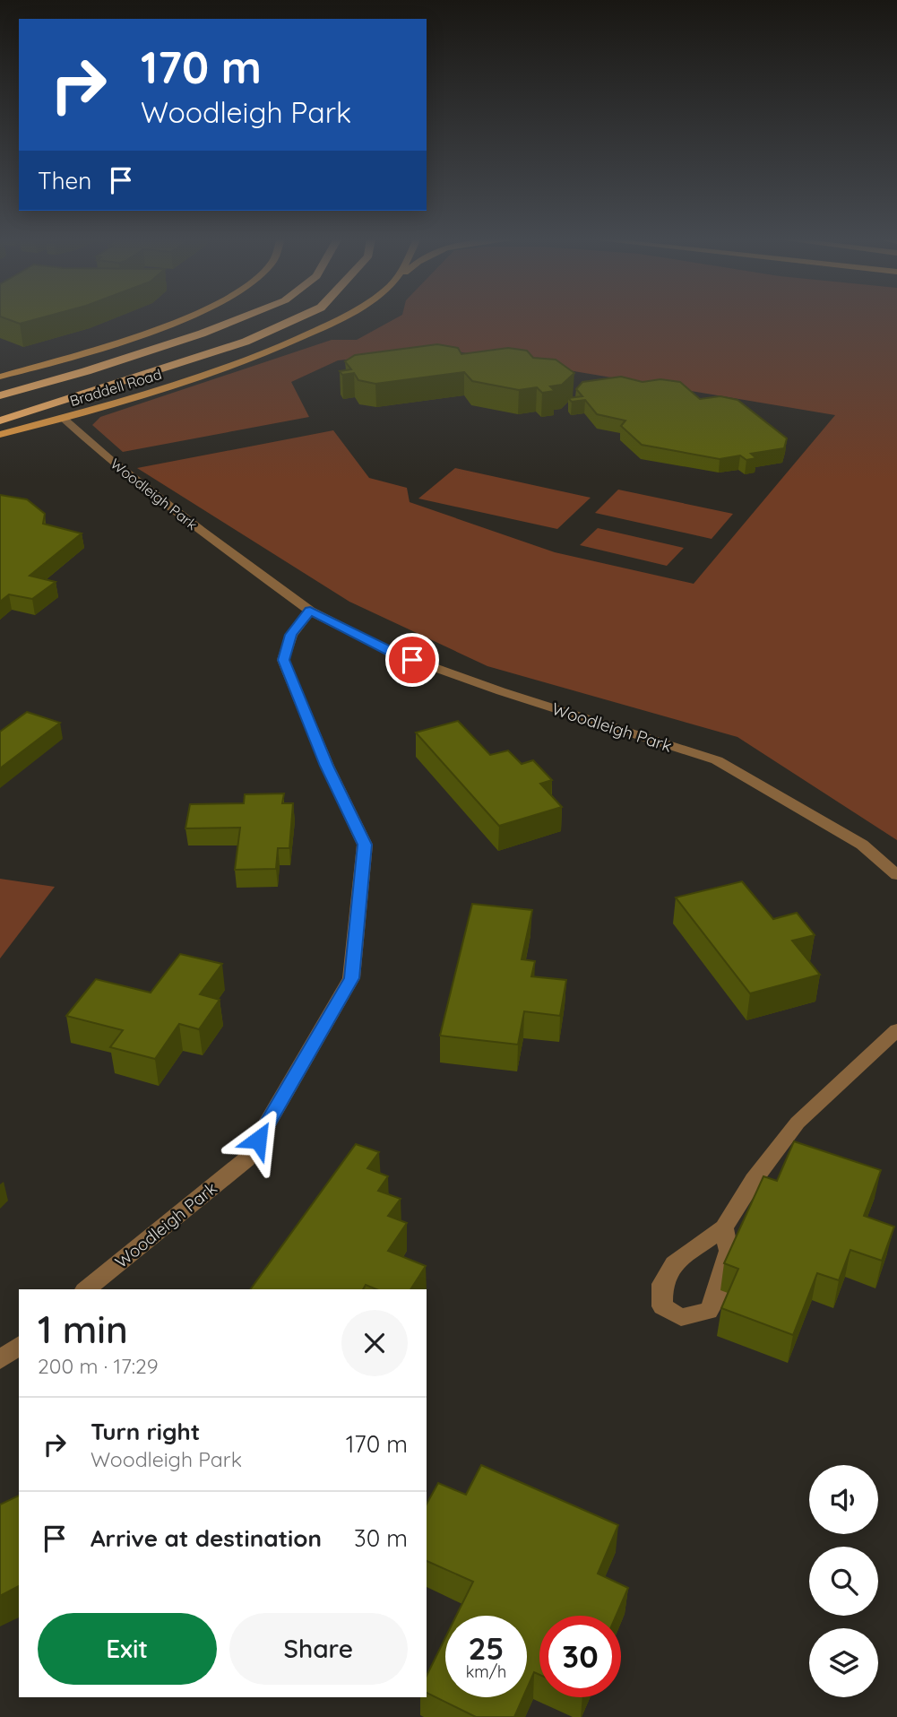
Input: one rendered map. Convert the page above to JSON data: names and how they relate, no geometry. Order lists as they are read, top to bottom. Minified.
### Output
{"streets":{"main road":["Braddell Road"],"street":["Woodleigh Park"]},"crossings":[["Braddell Road","Woodleigh Park"]],"page":{"turn":["170 m","Woodleigh Park"],"then":"Then","heading":["1 min","200 m · 17:29"],"list":[{"name":"Turn right","note":"Woodleigh Park","value":"170 m"},{"name":"Arrive at destination","value":"30 m"}],"buttons":["Exit","Share"],"speed":"25 km/h","limit":"30"}}
